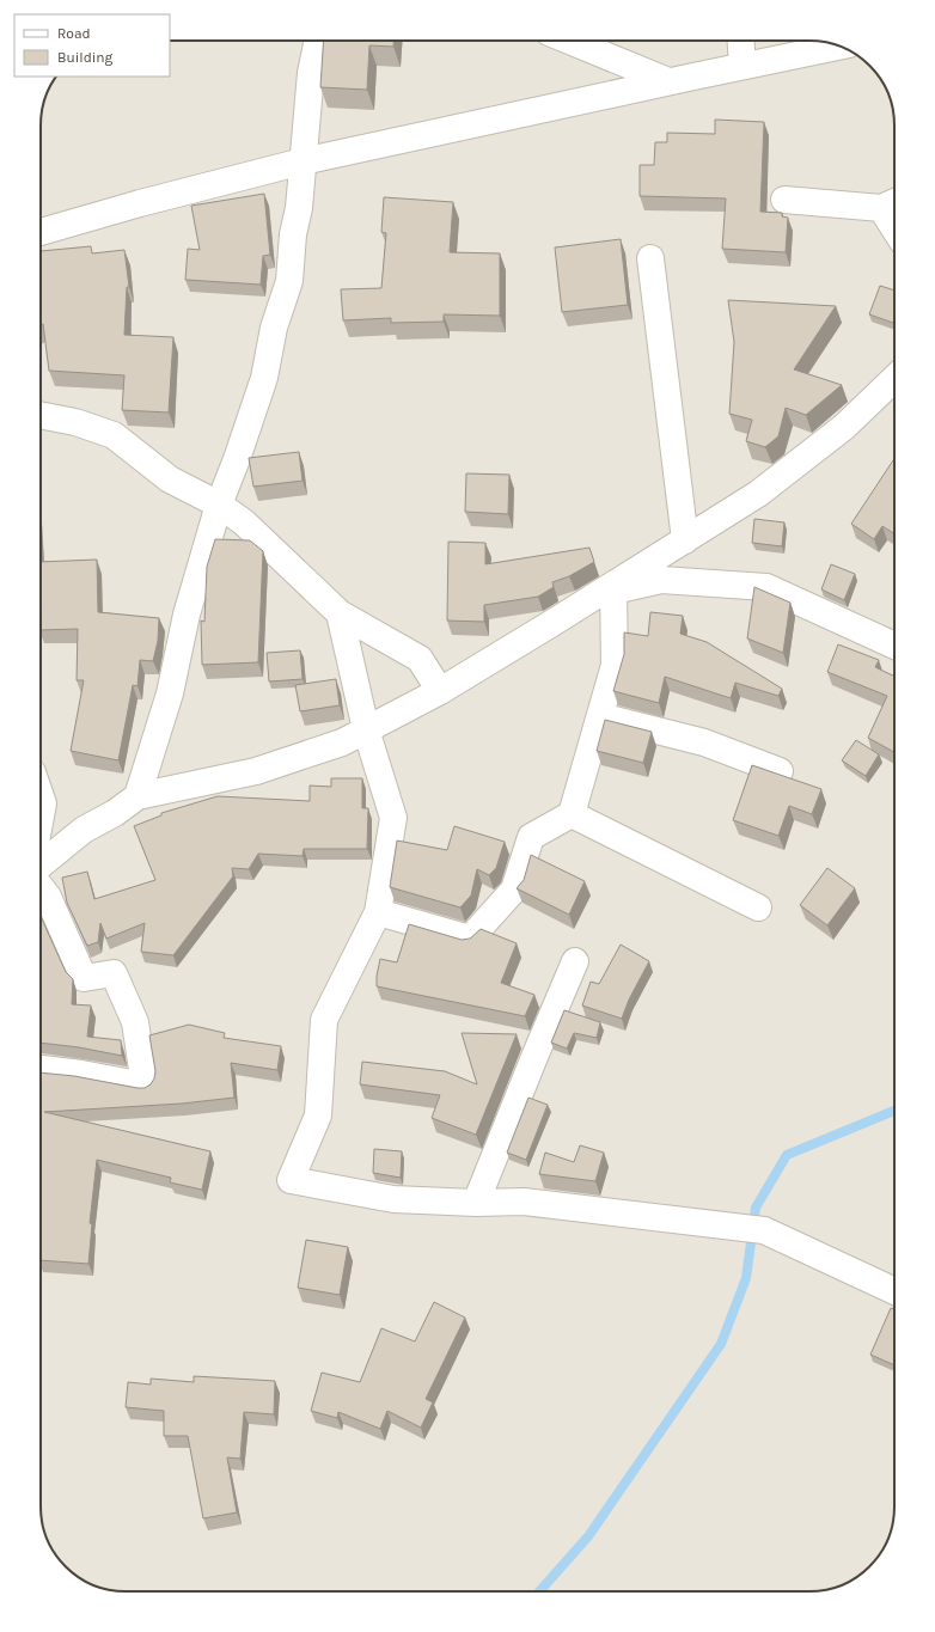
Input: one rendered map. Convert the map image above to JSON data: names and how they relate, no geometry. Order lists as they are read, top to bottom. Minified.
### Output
{"legend":["Road","Building"]}
